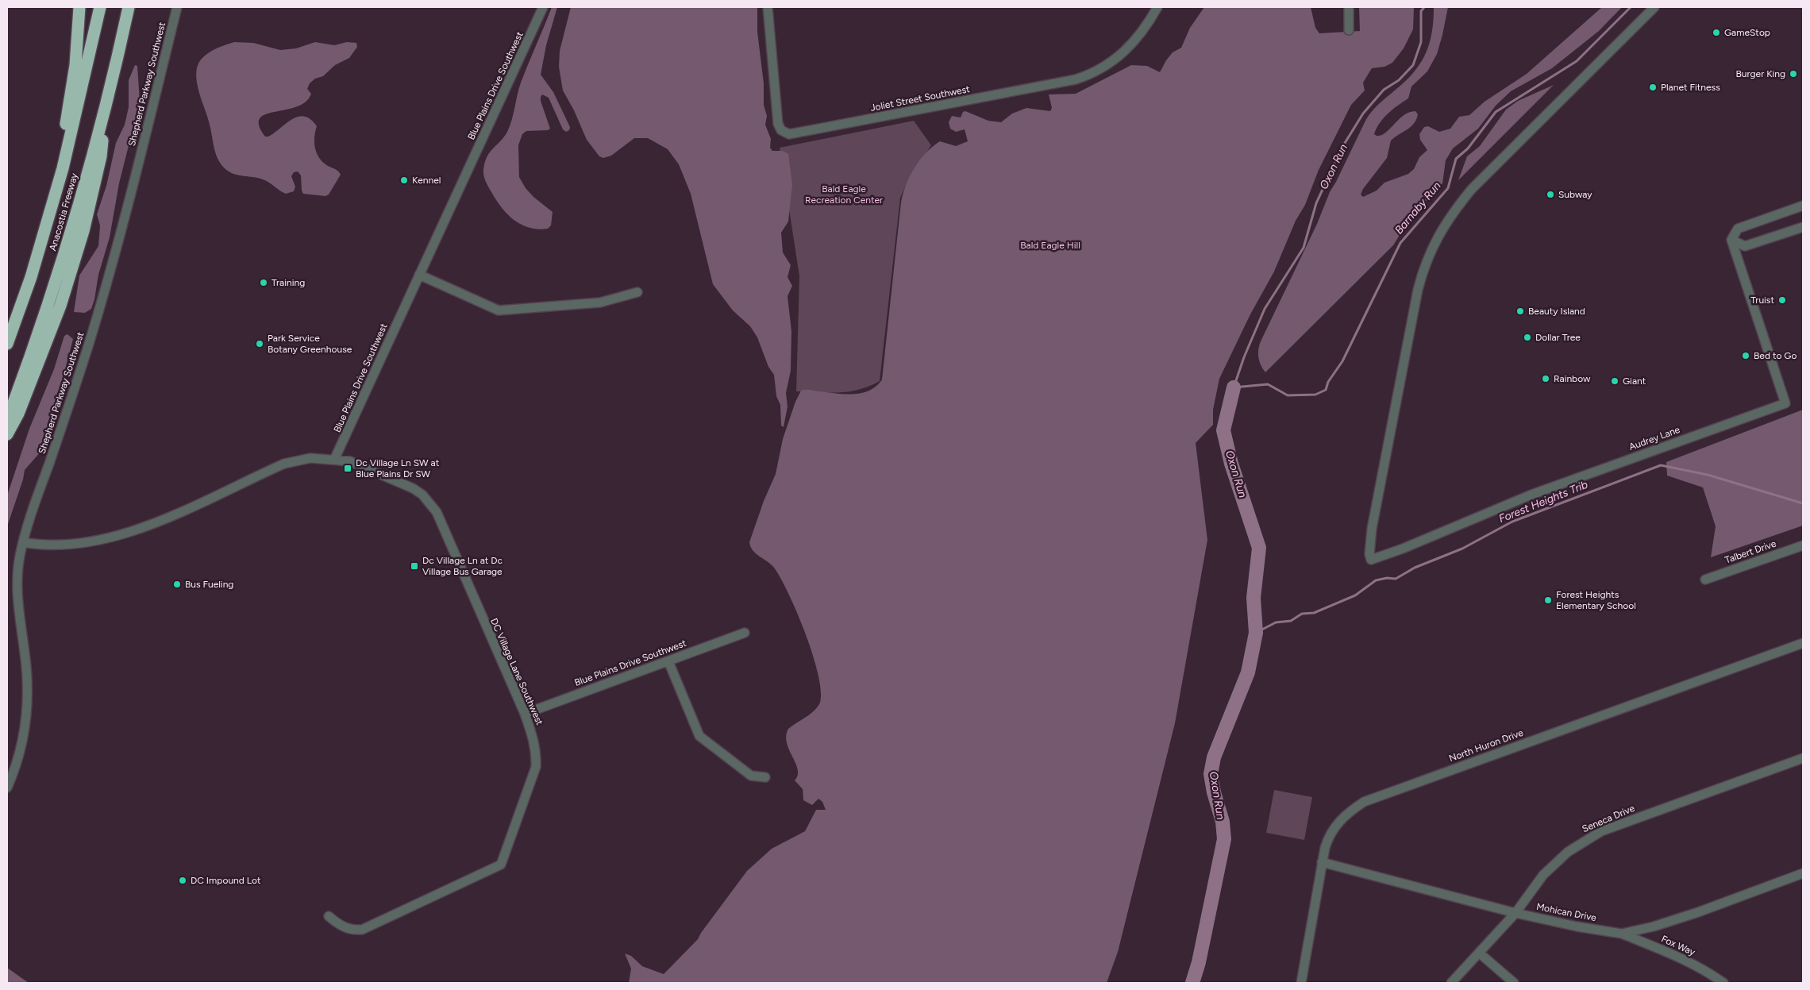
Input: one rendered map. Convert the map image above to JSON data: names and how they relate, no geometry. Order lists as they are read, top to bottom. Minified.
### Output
{"streets":{"highway":["Anacostia Freeway"],"street":["Shepherd Parkway Southwest","Blue Plains Drive Southwest","Joliet Street Southwest","Audrey Lane","Talbert Drive","DC Village Lane Southwest","North Huron Drive","Seneca Drive","Mohican Drive","Fox Way"]},"crossings":[["Blue Plains Drive Southwest","DC Village Lane Southwest"],["North Huron Drive","Mohican Drive"],["Seneca Drive","Mohican Drive"],["Mohican Drive","Fox Way"]],"water":["Oxon Run","Barnaby Run","Forest Heights Trib"],"parks":["Bald Eagle Recreation Center","Bald Eagle Hill"],"places":{"other":["GameStop","Burger King","Planet Fitness","Kennel","Subway","Training","Truist","Beauty Island","Dollar Tree","Park Service Botany Greenhouse","Bed to Go","Rainbow","Giant","Bus Fueling","Forest Heights Elementary School","DC Impound Lot"],"transit":["Dc Village Ln SW at Blue Plains Dr SW","Dc Village Ln at Dc Village Bus Garage"]}}
